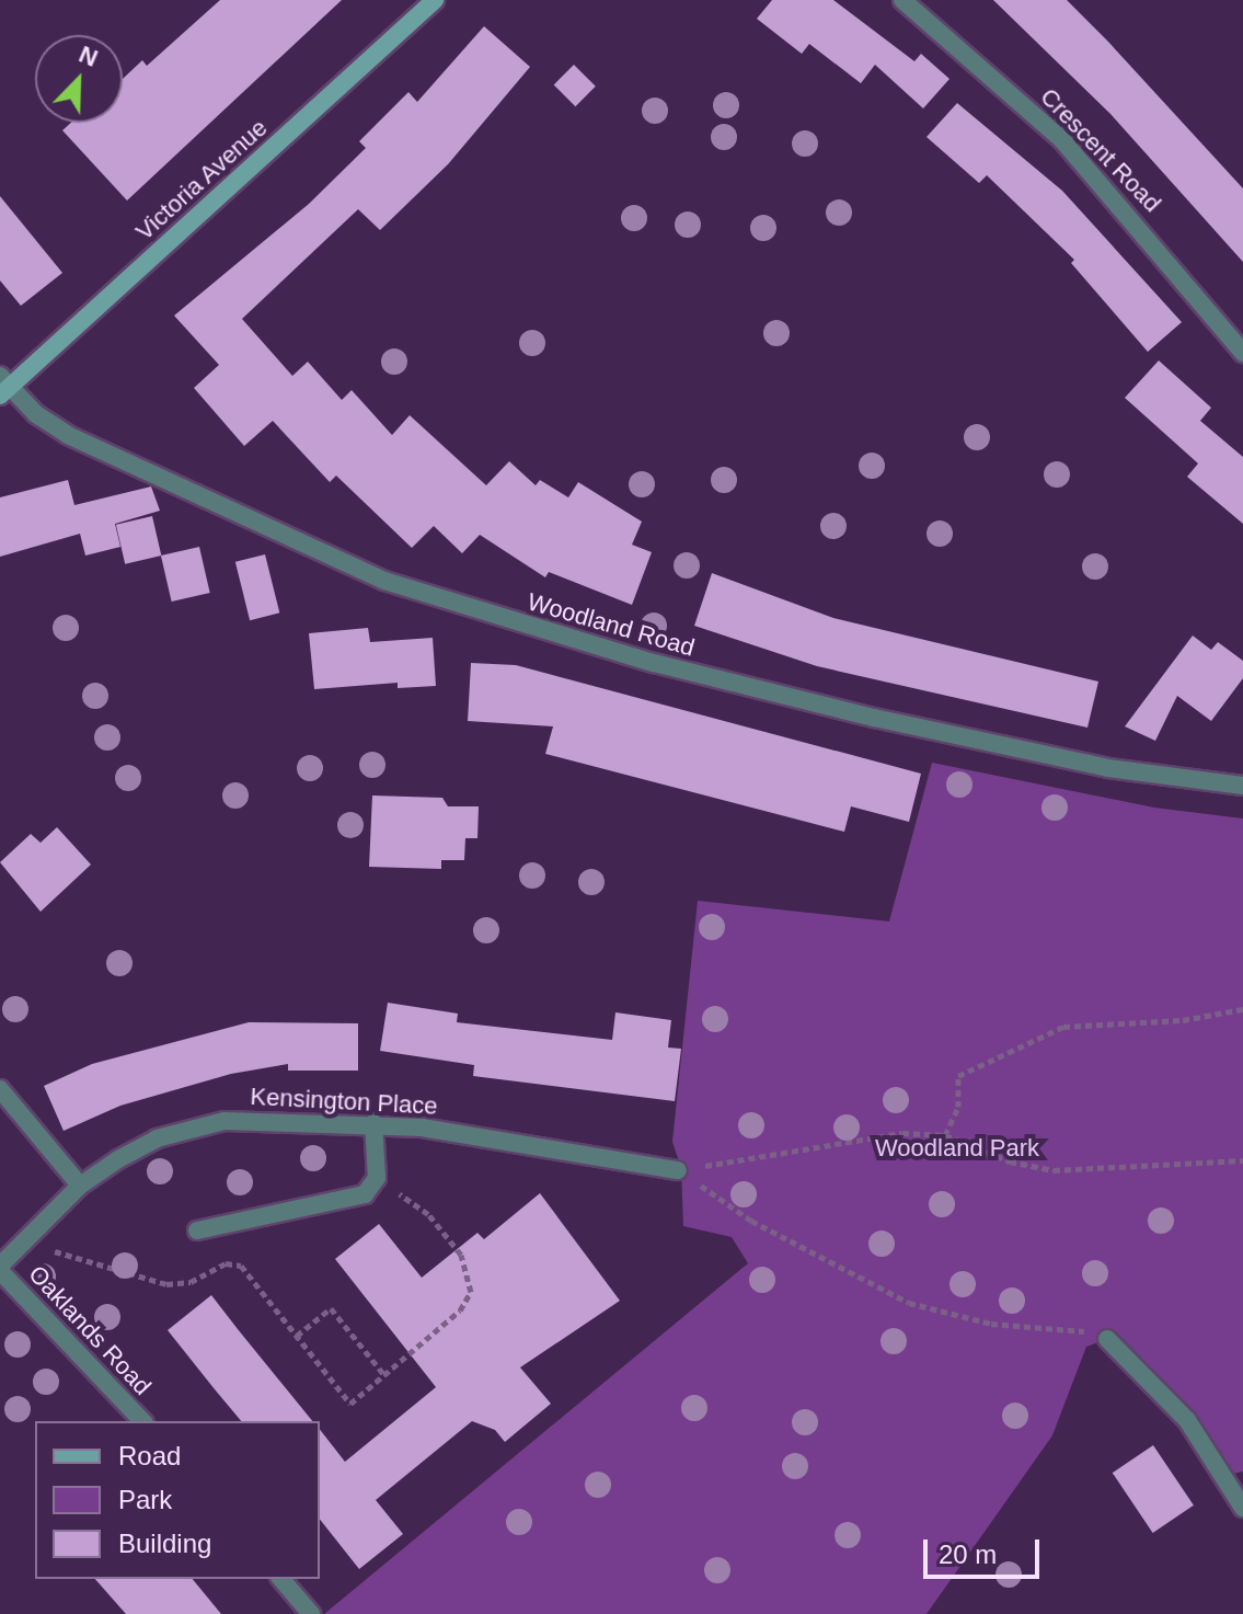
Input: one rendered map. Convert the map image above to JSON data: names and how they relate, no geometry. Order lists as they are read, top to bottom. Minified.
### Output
{"streets":{"street":["Crescent Road","Victoria Avenue","Woodland Road","Kensington Place","Oaklands Road"]},"crossings":[["Victoria Avenue","Woodland Road"],["Kensington Place","Oaklands Road"]],"parks":["Woodland Park"],"legend":["Road","Park","Building"],"scale_bar":"20 m","north":"top right"}
